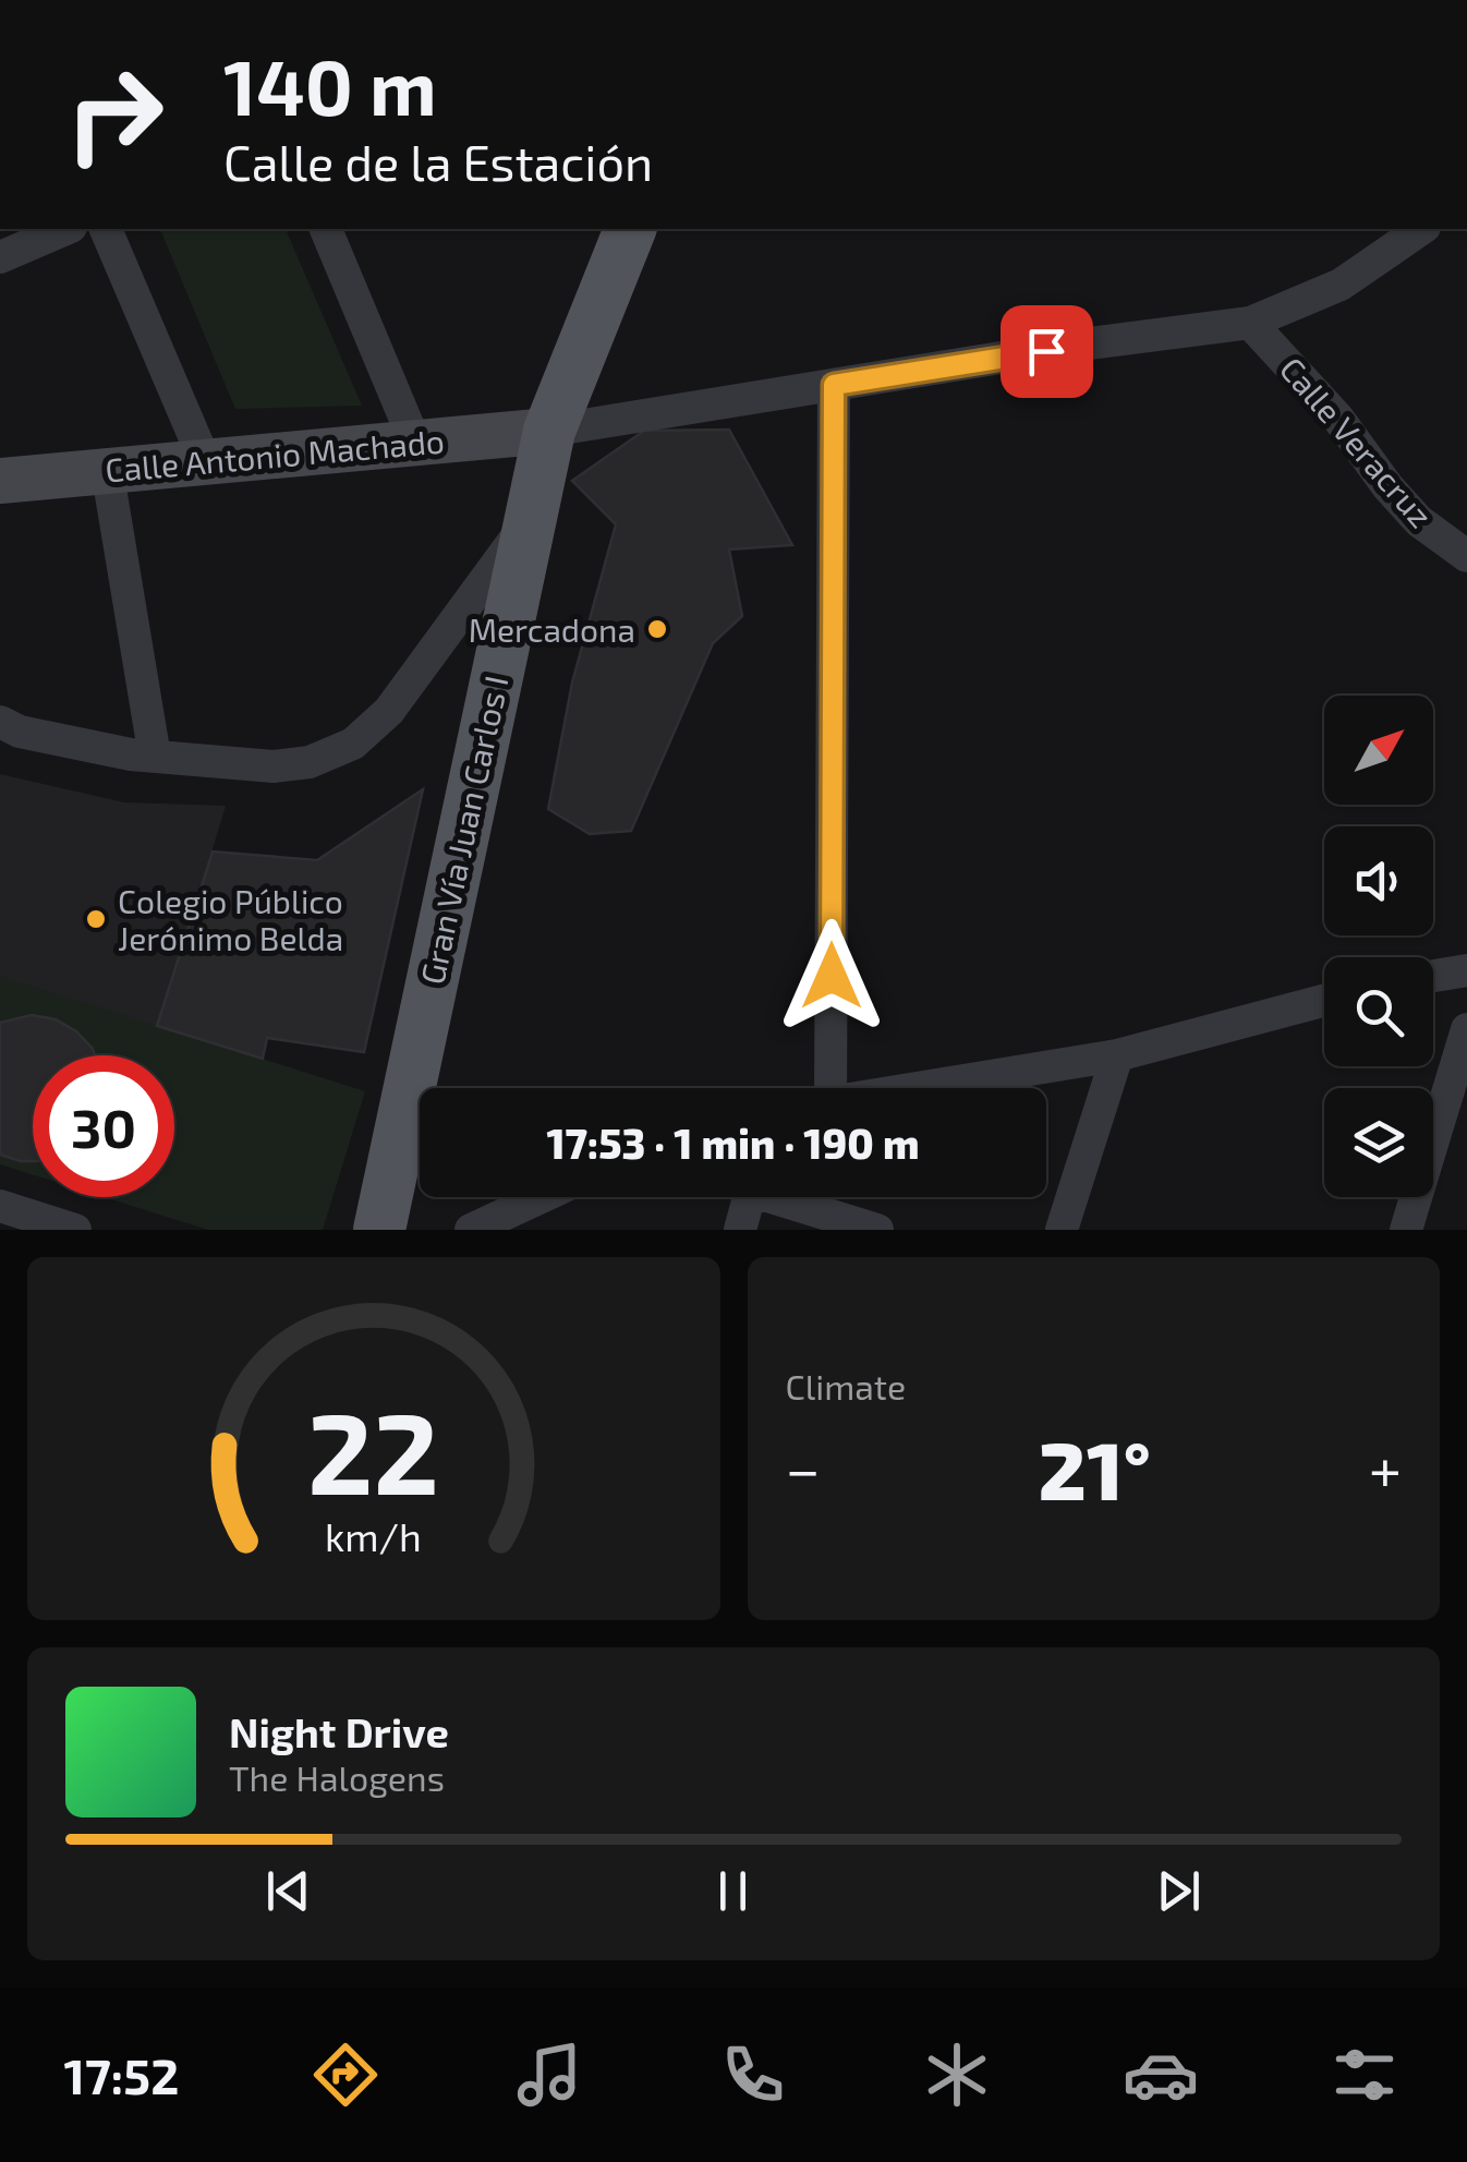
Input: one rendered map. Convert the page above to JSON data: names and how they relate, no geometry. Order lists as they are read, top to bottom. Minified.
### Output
{"streets":{"main road":["Calle Antonio Machado","Gran Vía Juan Carlos I"],"street":["Calle Veracruz"]},"crossings":[["Calle Antonio Machado","Gran Vía Juan Carlos I"]],"places":["Mercadona","Colegio Público Jerónimo Belda"],"north":"top right","page":{"turn":["140 m","Calle de la Estación"],"limit":"30","trip":"17:53 · 1 min · 190 m","tile":"Climate","heat":["−","21°","+"],"song":["Night Drive","The Halogens"],"tabs":"17:52","gauge":["22","km/h"]}}
